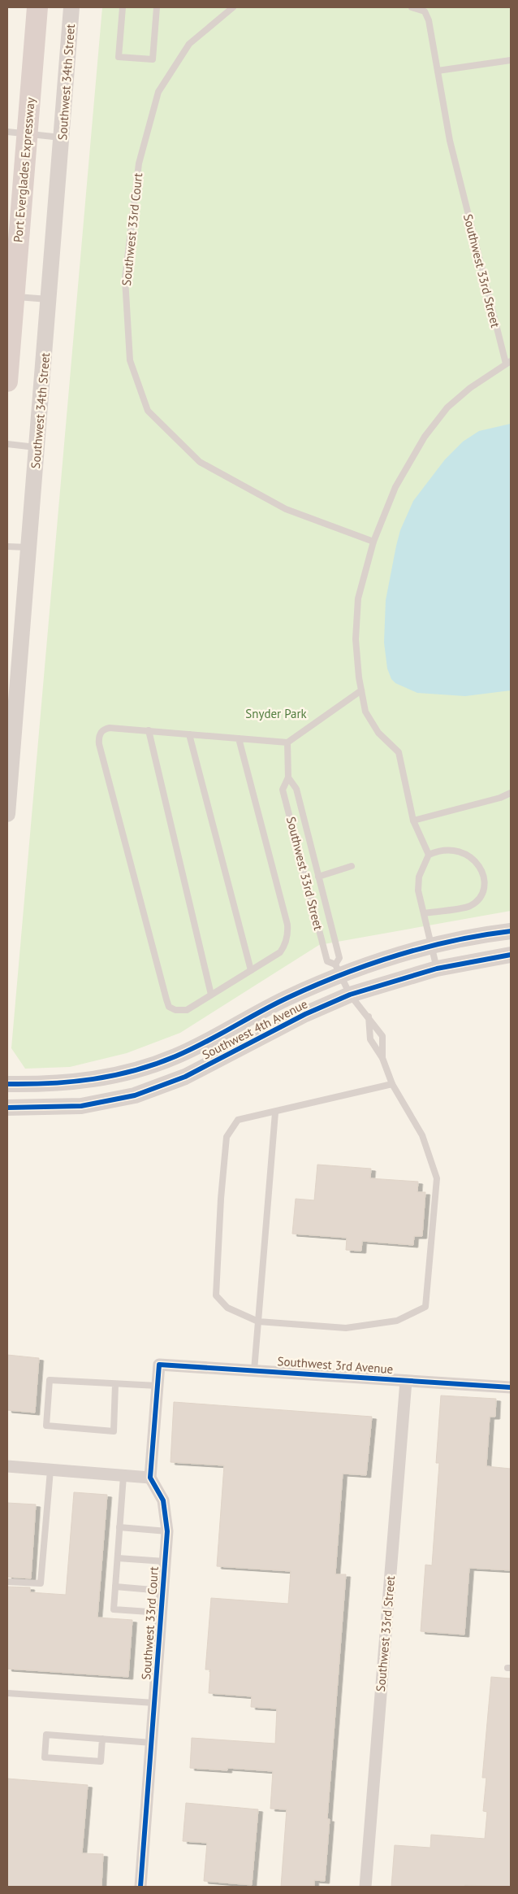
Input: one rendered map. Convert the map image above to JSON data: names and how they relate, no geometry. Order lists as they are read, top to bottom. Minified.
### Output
{"streets":{"highway":["Port Everglades Expressway"],"street":["Southwest 34th Street","Southwest 33rd Court","Southwest 33rd Street","Southwest 4th Avenue","Southwest 3rd Avenue"]},"crossings":[["Southwest 33rd Court","Southwest 33rd Street"],["Southwest 33rd Street","Southwest 4th Avenue"],["Southwest 33rd Street","Southwest 3rd Avenue"]],"parks":["Snyder Park"]}
